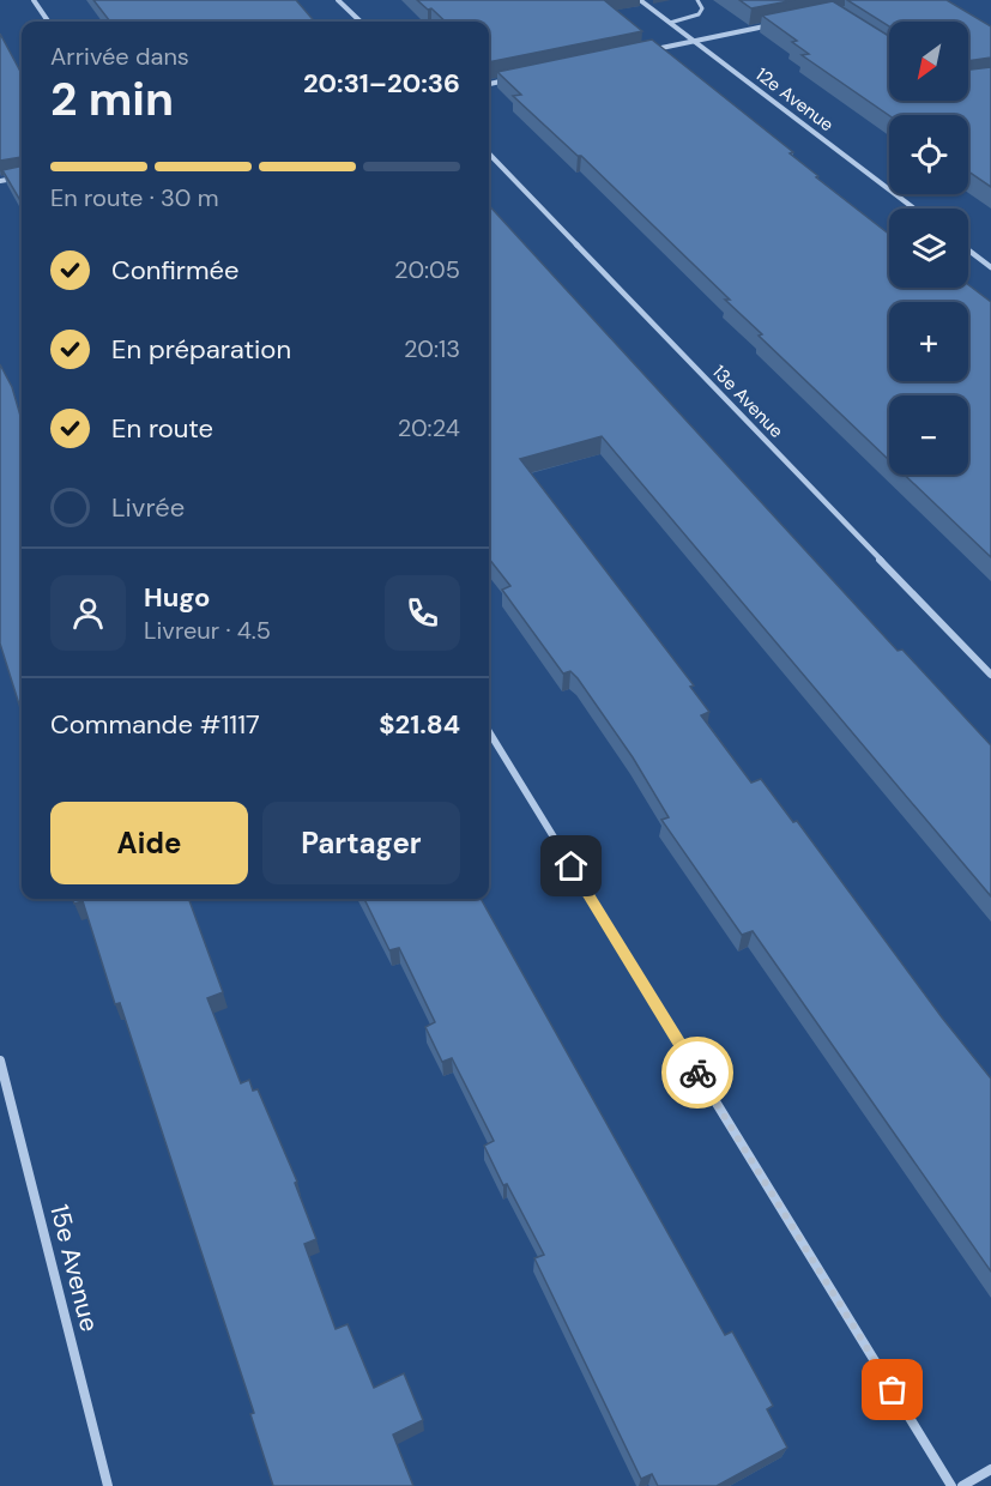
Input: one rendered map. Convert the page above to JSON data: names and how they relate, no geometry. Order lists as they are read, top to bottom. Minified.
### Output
{"streets":{"street":["12e Avenue","13e Avenue","15e Avenue"]},"north":"bottom left","page":{"map_buttons":["+","−"],"heading":["2 min","Arrivée dans","20:31–20:36"],"panel":["Hugo","Livreur · 4.5","Commande #1117","$21.84"],"bar":"En route · 30 m","list":[["Confirmée","20:05"],["En préparation","20:13"],["En route","20:24"],"Livrée"],"buttons":["Aide","Partager"]}}
